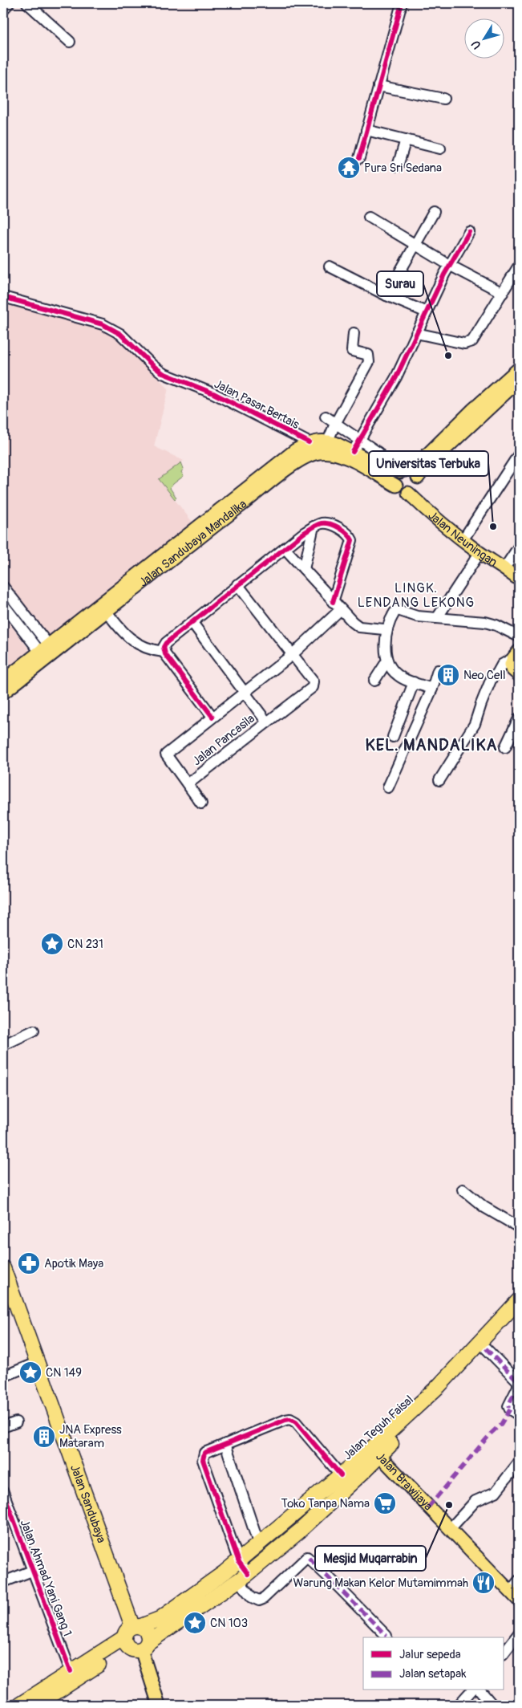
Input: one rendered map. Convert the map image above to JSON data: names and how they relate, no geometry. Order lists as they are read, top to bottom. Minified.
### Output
{"streets":{"highway":["Jalan Teguh Faisal","Jalan Sandubaya"],"main road":["Jalan Neuningan","Jalan Sandubaya Mandalika","Jalan Brawijaya"],"street":["Jalan Pasar Bertais","Jalan Pancasila","Jalan Ahmad Yani Gang 1"]},"crossings":[["Jalan Neuningan","Jalan Sandubaya Mandalika"],["Jalan Teguh Faisal","Jalan Brawijaya"],["Jalan Teguh Faisal","Jalan Sandubaya"]],"districts":["LINGK. LENDANG LEKONG","KEL. MANDALIKA"],"places":{"temple":["Pura Sri Sedana"],"other":["Surau","Universitas Terbuka","Mesjid Muqarrabin"],"building":["Neo Cell","JNA Express Mataram"],"place":["CN 231","CN 149","CN 103"],"pharmacy":["Apotik Maya"],"supermarket":["Toko Tanpa Nama"],"restaurant":["Warung Makan Kelor Mutamimmah"]},"legend":["Jalur sepeda","Jalan setapak"],"north":"bottom left"}
